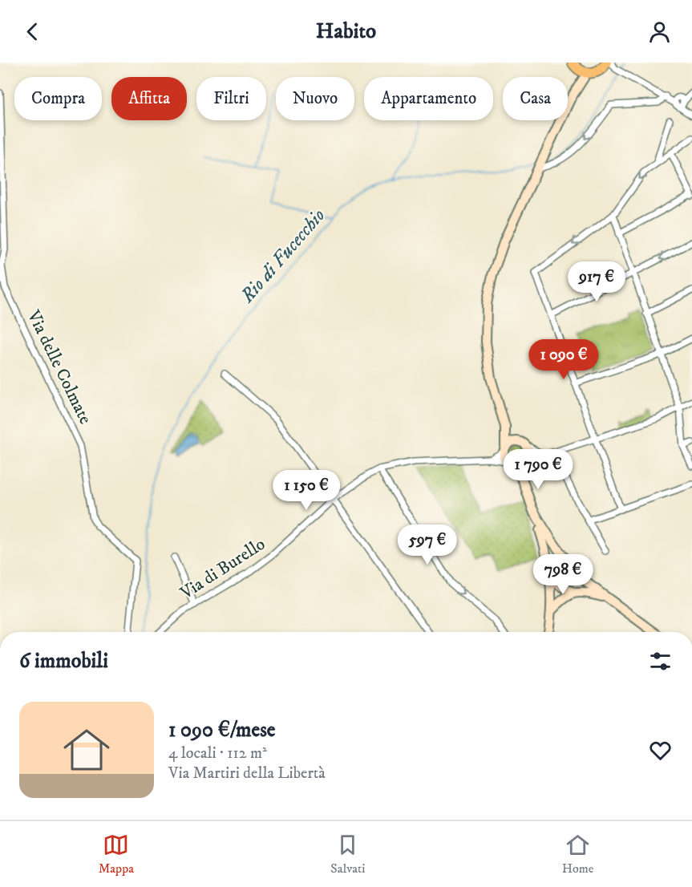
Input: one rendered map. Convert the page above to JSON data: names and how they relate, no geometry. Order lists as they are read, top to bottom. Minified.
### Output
{"streets":{"street":["Via delle Colmate","Via di Burello"]},"water":["Rio di Fucecchio"],"page":{"header":"Habito","chip":["Compra","Affitta","Filtri","Nuovo","Appartamento","Casa"],"price":["917 €","1 090 €","1 790 €","1 150 €","597 €","798 €"],"heading":"6 immobili","list":[{"name":"1 090 €/mese","note":"4 locali · 112 m² · Via Martiri della Libertà"}],"tabs":["Mappa","Salvati","Home"]}}
